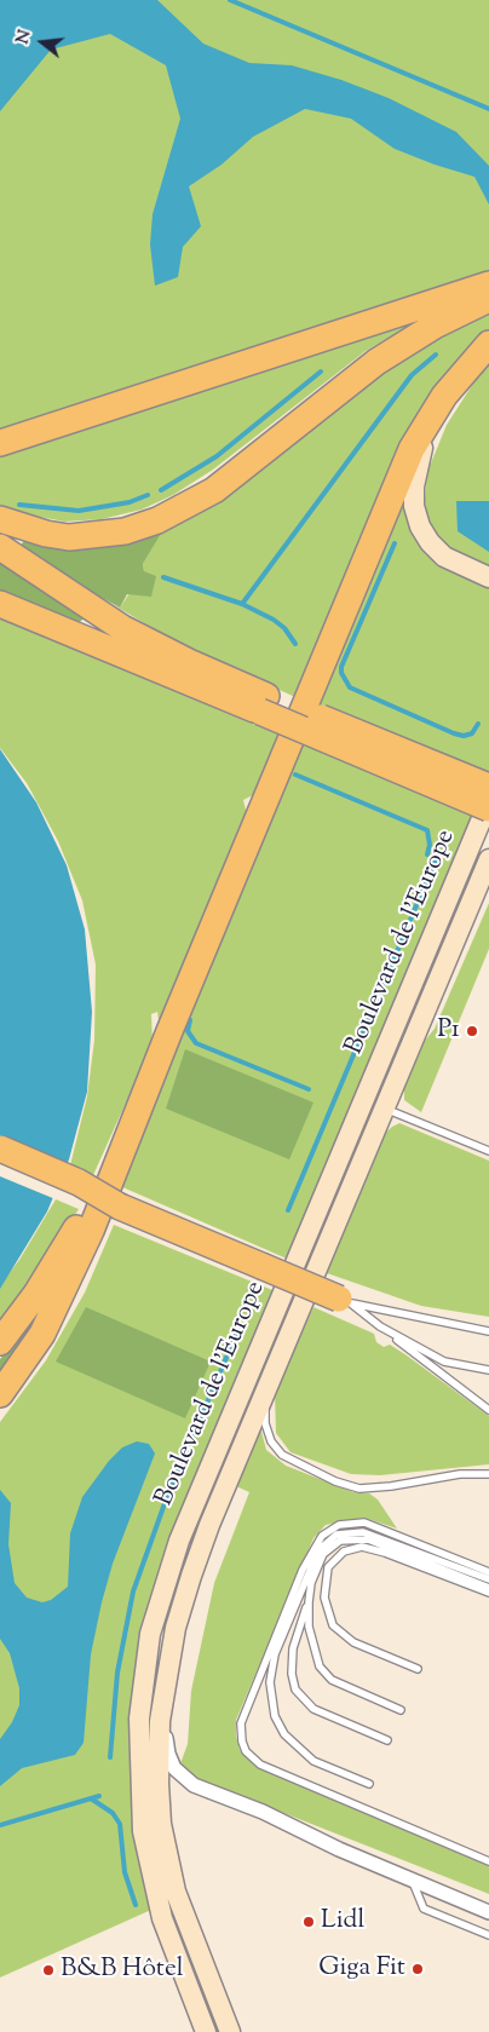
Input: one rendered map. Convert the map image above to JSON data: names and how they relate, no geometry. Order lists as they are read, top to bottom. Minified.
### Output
{"streets":{"main road":["Boulevard de l'Europe"]},"places":["P1","Lidl","Giga Fit","B&B Hôtel"],"north":"left"}
